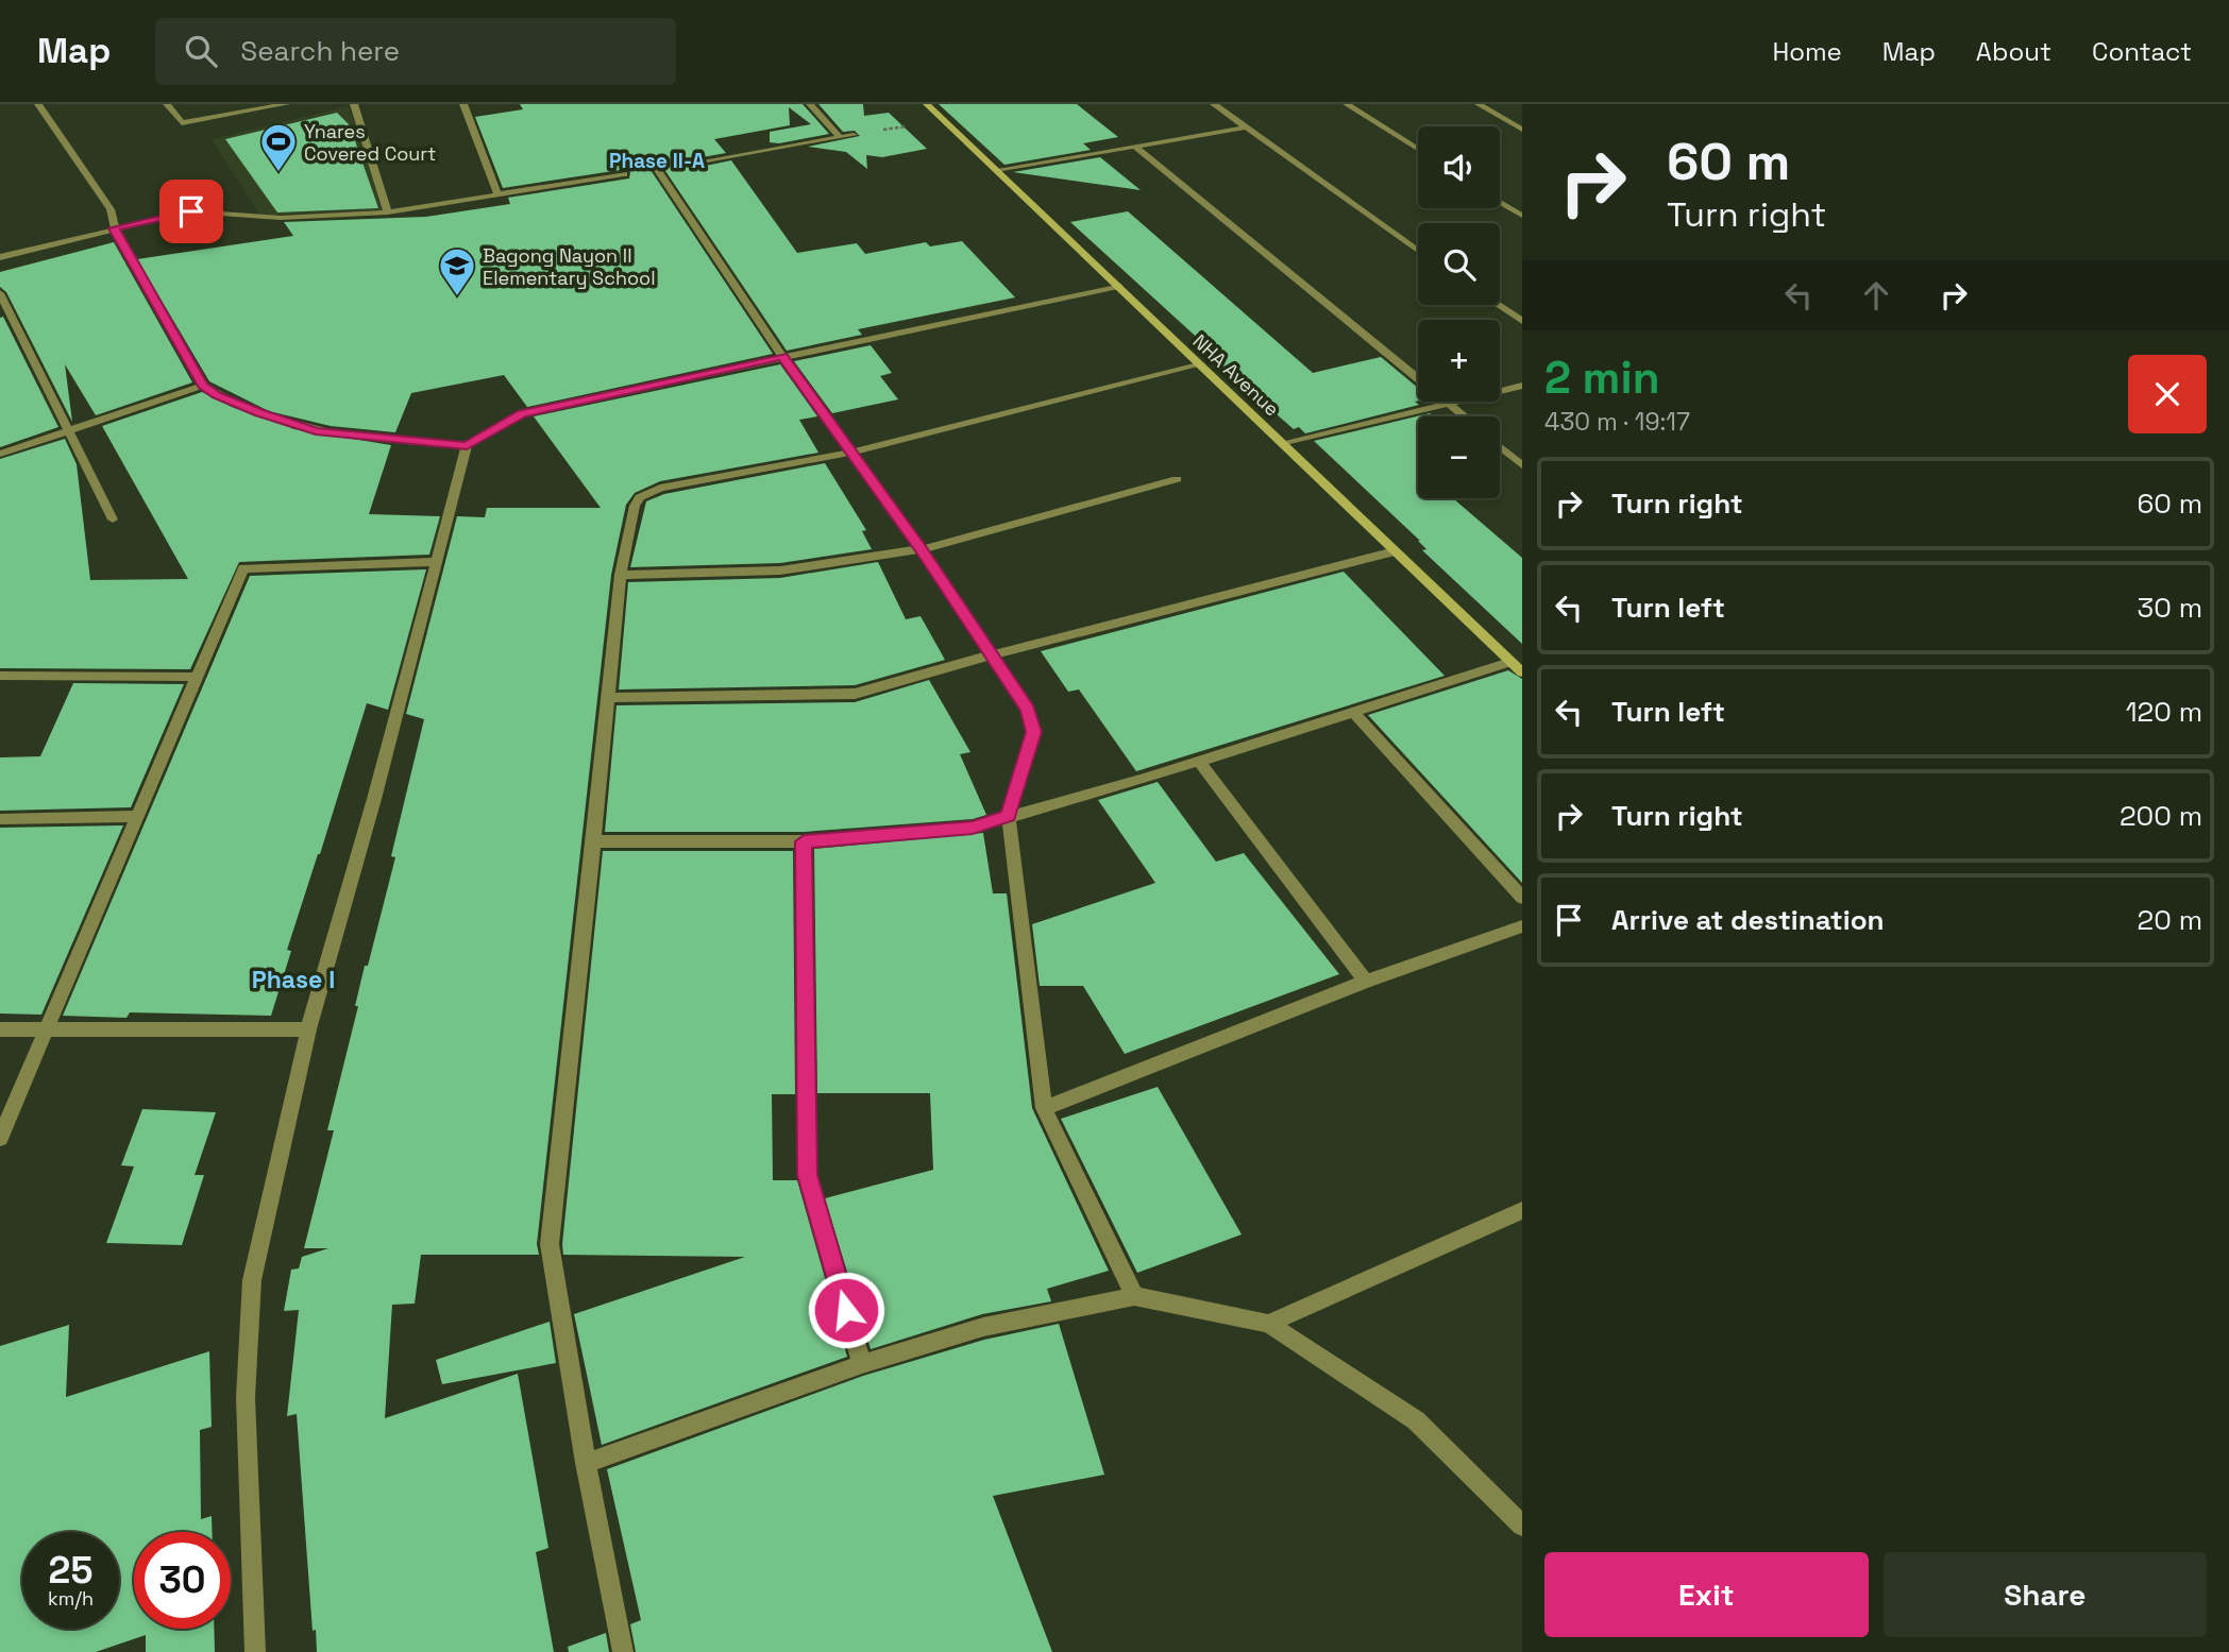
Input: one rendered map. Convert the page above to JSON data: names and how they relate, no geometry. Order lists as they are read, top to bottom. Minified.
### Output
{"streets":{"street":["NHA Avenue"]},"districts":["Phase II-A","Phase I"],"places":{"sports":["Ynares Covered Court"],"school or university":["Bagong Nayon II Elementary School"]},"page":{"header":"Map","search":"Search here","nav":["Home","Map","About","Contact"],"turn":["60 m","Turn right"],"map_buttons":["+","−"],"heading":["2 min","430 m · 19:17"],"list":[{"name":"Turn right","value":"60 m"},{"name":"Turn left","value":"30 m"},{"name":"Turn left","value":"120 m"},{"name":"Turn right","value":"200 m"},{"name":"Arrive at destination","value":"20 m"}],"speed":"25 km/h","limit":"30","buttons":["Exit","Share"]}}
